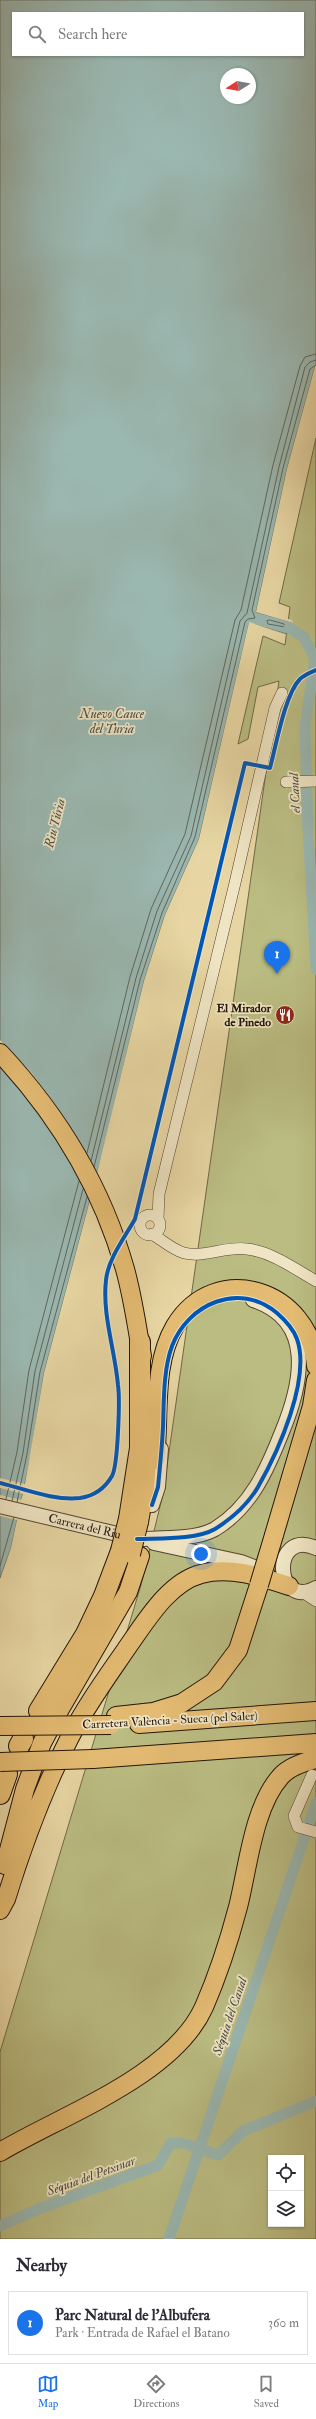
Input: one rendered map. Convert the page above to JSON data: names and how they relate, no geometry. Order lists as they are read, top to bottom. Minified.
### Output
{"streets":{"highway":["Carretera València - Sueca (pel Saler)"],"street":["Carrera del Riu"]},"water":["Nuevo Cauce del Turia","el Canal","Riu Túria","Séquia del Canal","Séquia del Petxinar"],"places":{"restaurant":["El Mirador de Pinedo"]},"north":"left","page":{"search":"Search here","pins":"1","heading":"Nearby","list":[{"mark":"1","name":"Parc Natural de l'Albufera","note":"Park · Entrada de Rafael el Batano","value":"360 m"}],"nav":["Map","Directions","Saved"]}}
